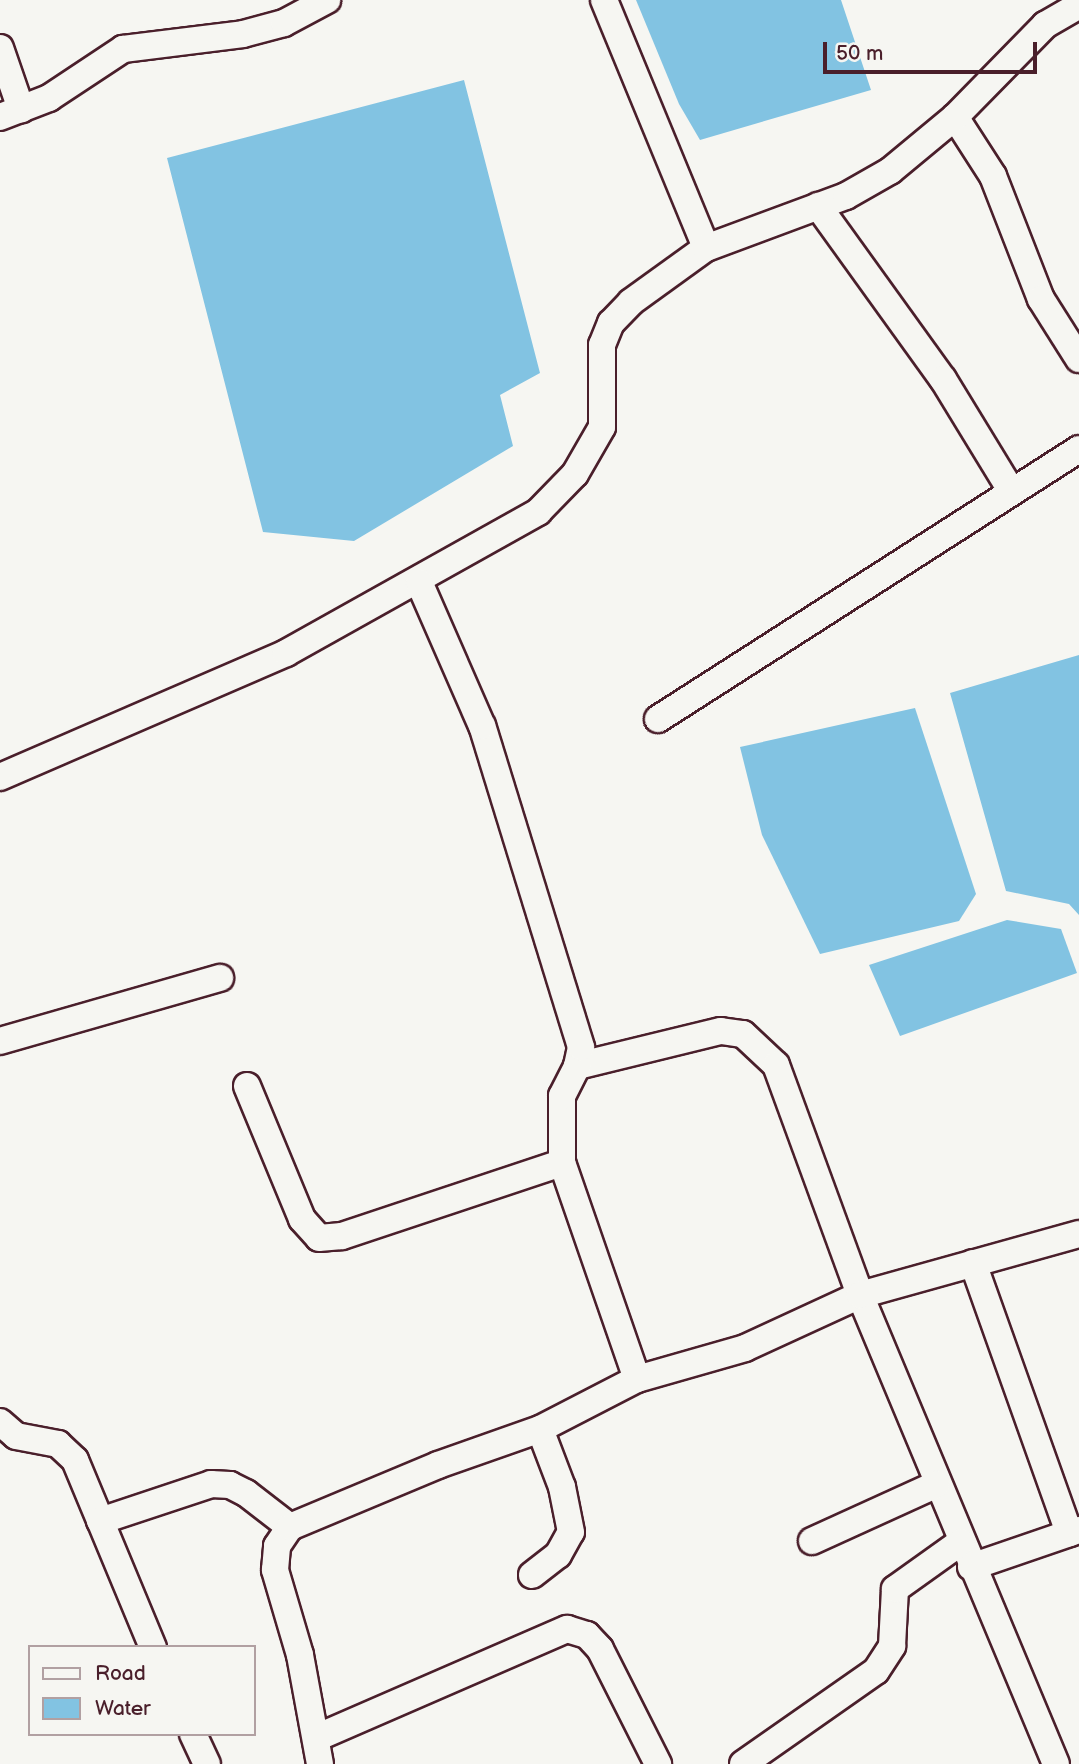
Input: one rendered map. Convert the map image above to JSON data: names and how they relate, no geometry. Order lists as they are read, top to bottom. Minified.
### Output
{"legend":["Road","Water"],"scale_bar":"50 m"}
